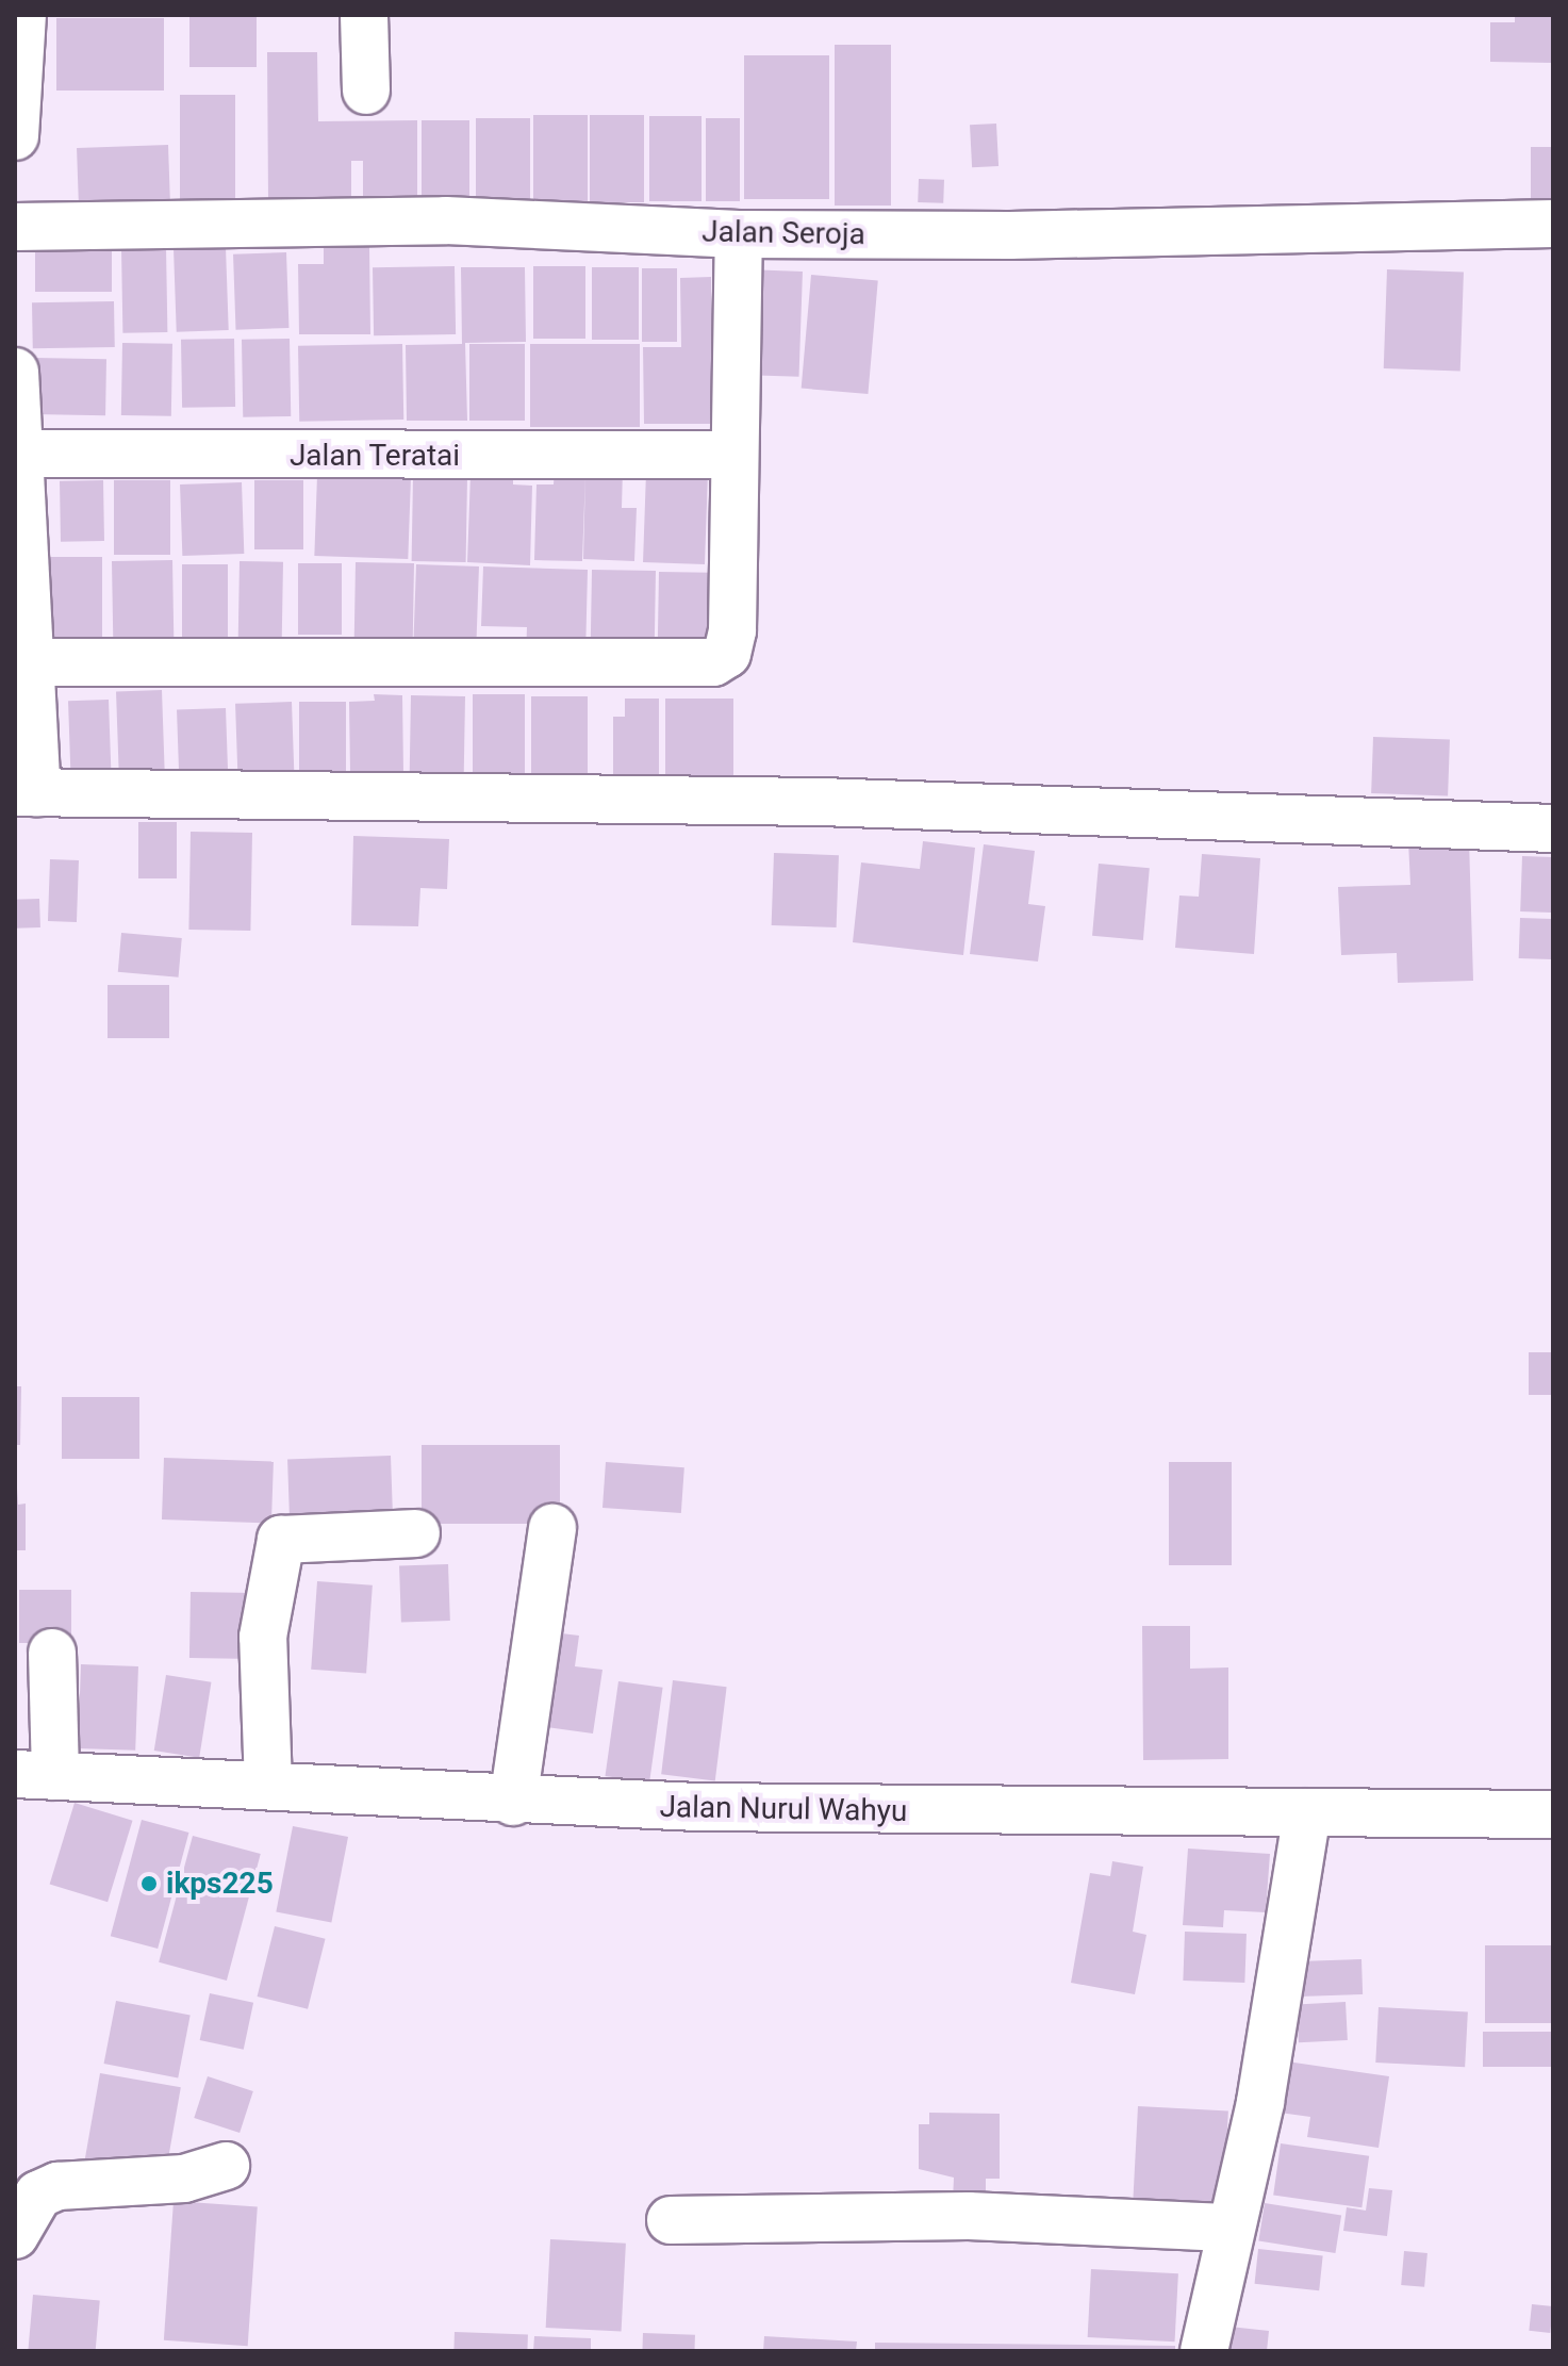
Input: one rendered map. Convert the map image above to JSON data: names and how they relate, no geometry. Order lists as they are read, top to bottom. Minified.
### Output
{"streets":{"street":["Jalan Seroja","Jalan Teratai","Jalan Nurul Wahyu"]},"places":["ikps225"]}
